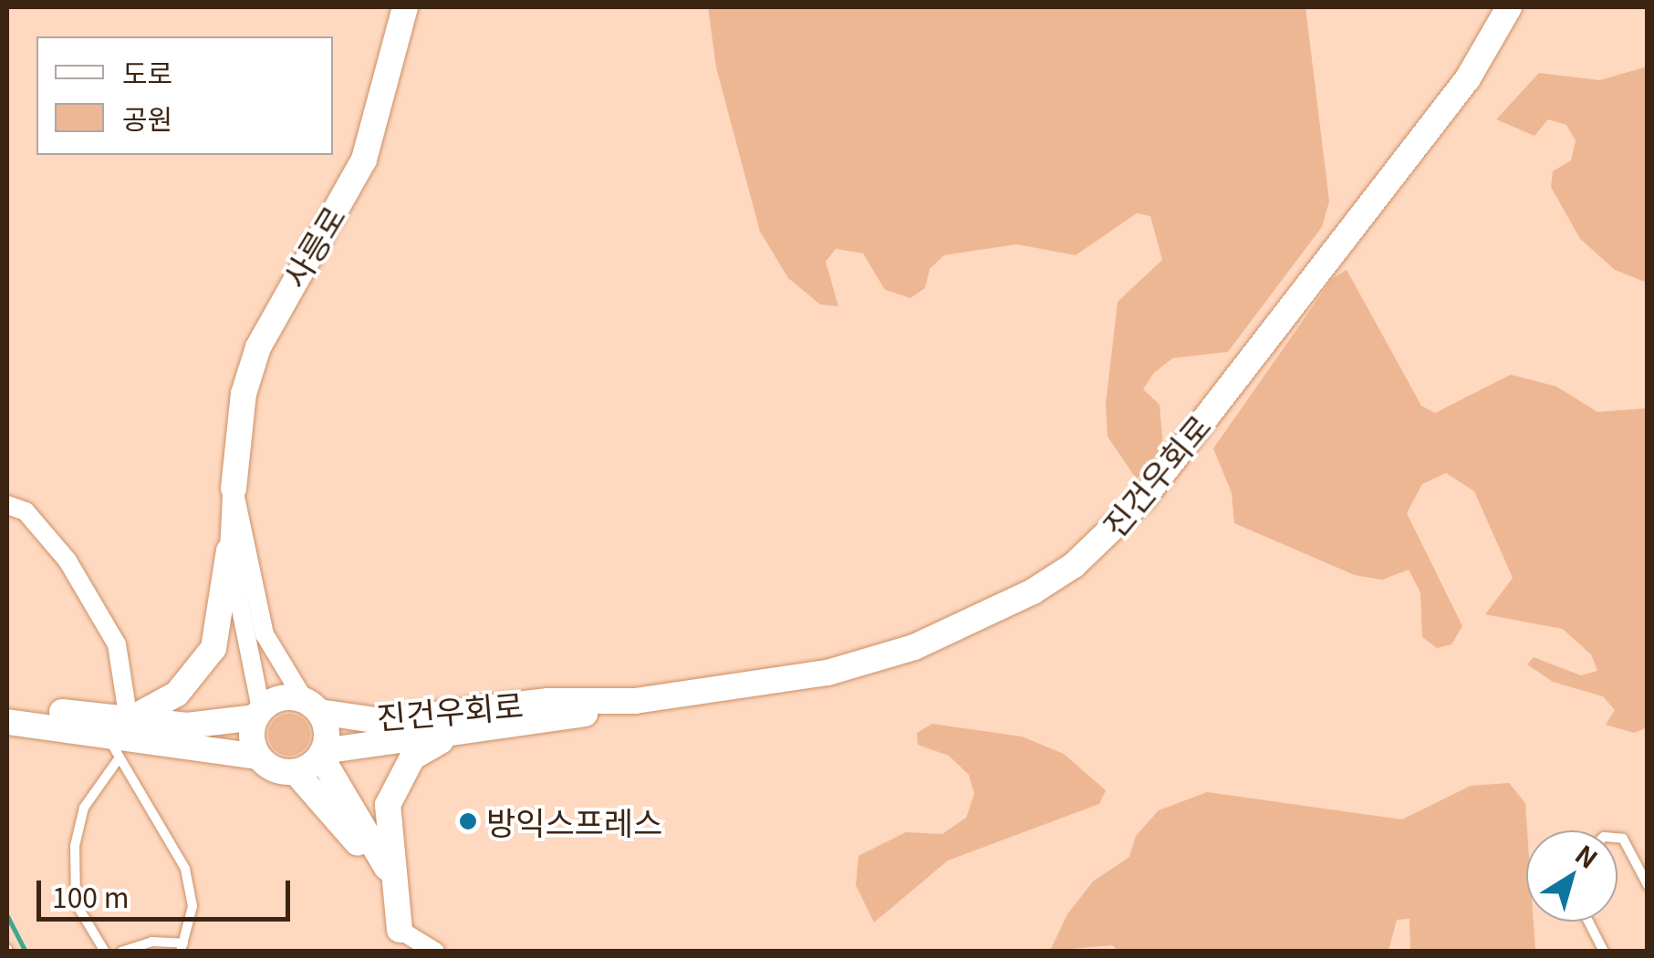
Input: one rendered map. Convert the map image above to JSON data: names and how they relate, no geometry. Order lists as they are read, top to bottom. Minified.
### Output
{"streets":{"main road":["사릉로","진건우회로"]},"crossings":[["사릉로","진건우회로"]],"places":["방익스프레스"],"legend":["도로","공원"],"scale_bar":"100 m","north":"top right"}
